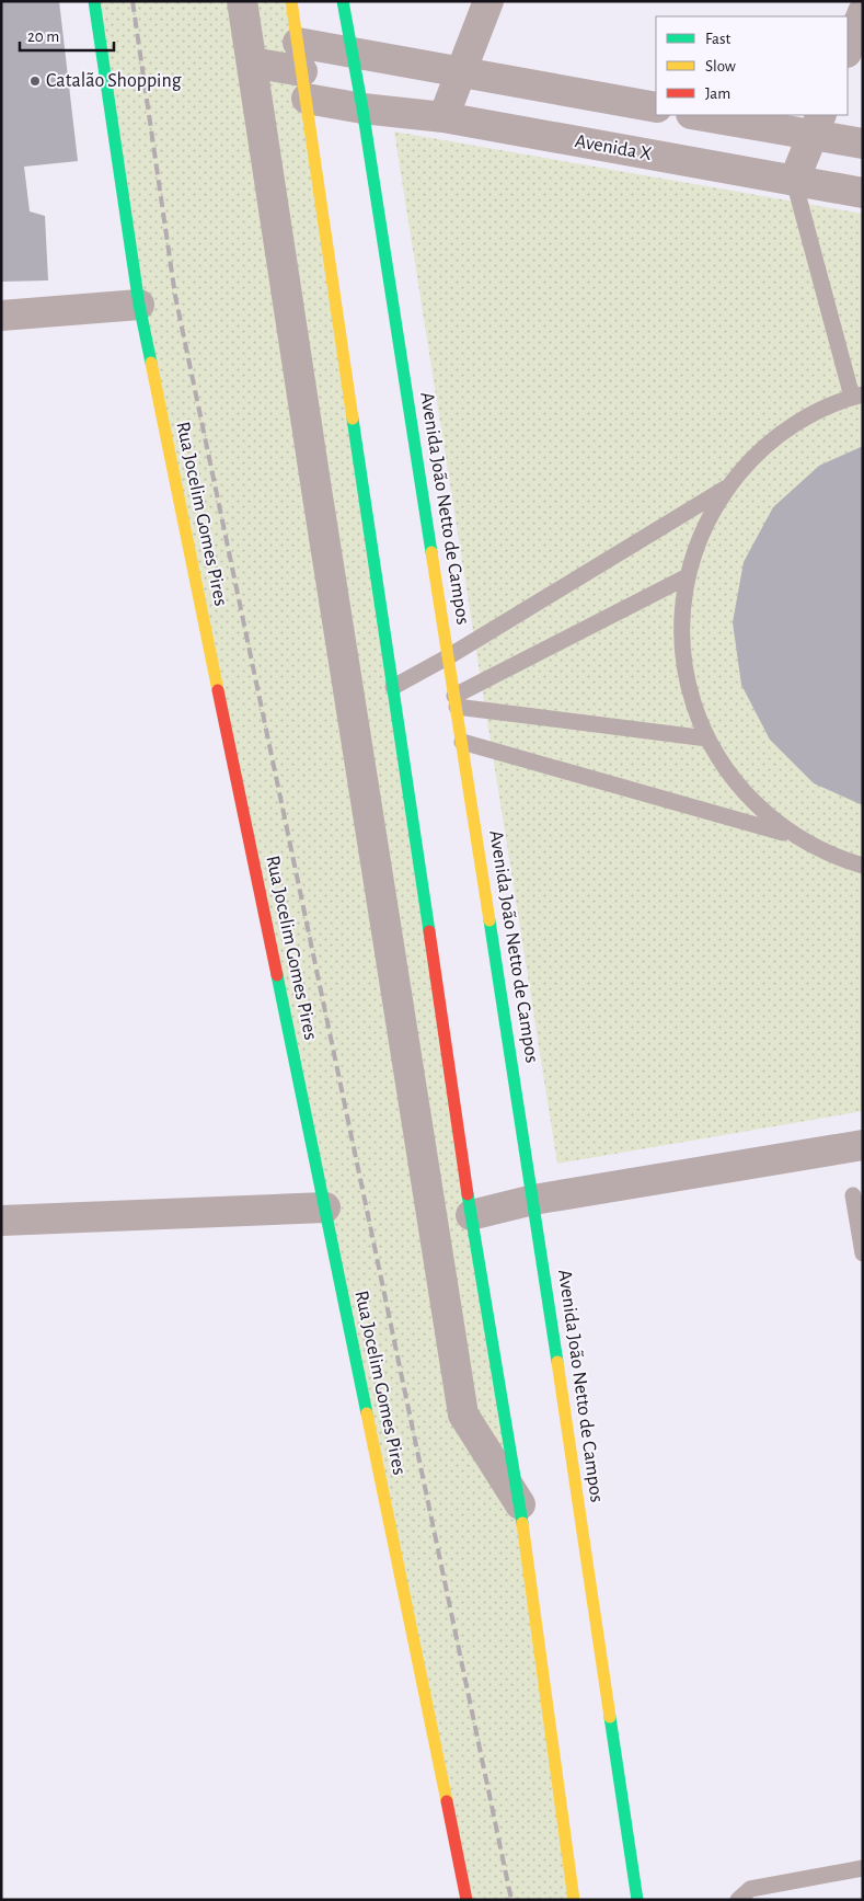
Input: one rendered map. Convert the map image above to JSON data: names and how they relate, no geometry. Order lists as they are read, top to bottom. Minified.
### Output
{"streets":{"street":["Avenida X","Avenida João Netto de Campos","Rua Jocelim Gomes Pires"]},"crossings":[["Avenida X","Avenida João Netto de Campos"]],"places":["Catalão Shopping"],"legend":["Fast","Slow","Jam"],"scale_bar":"20 m"}
